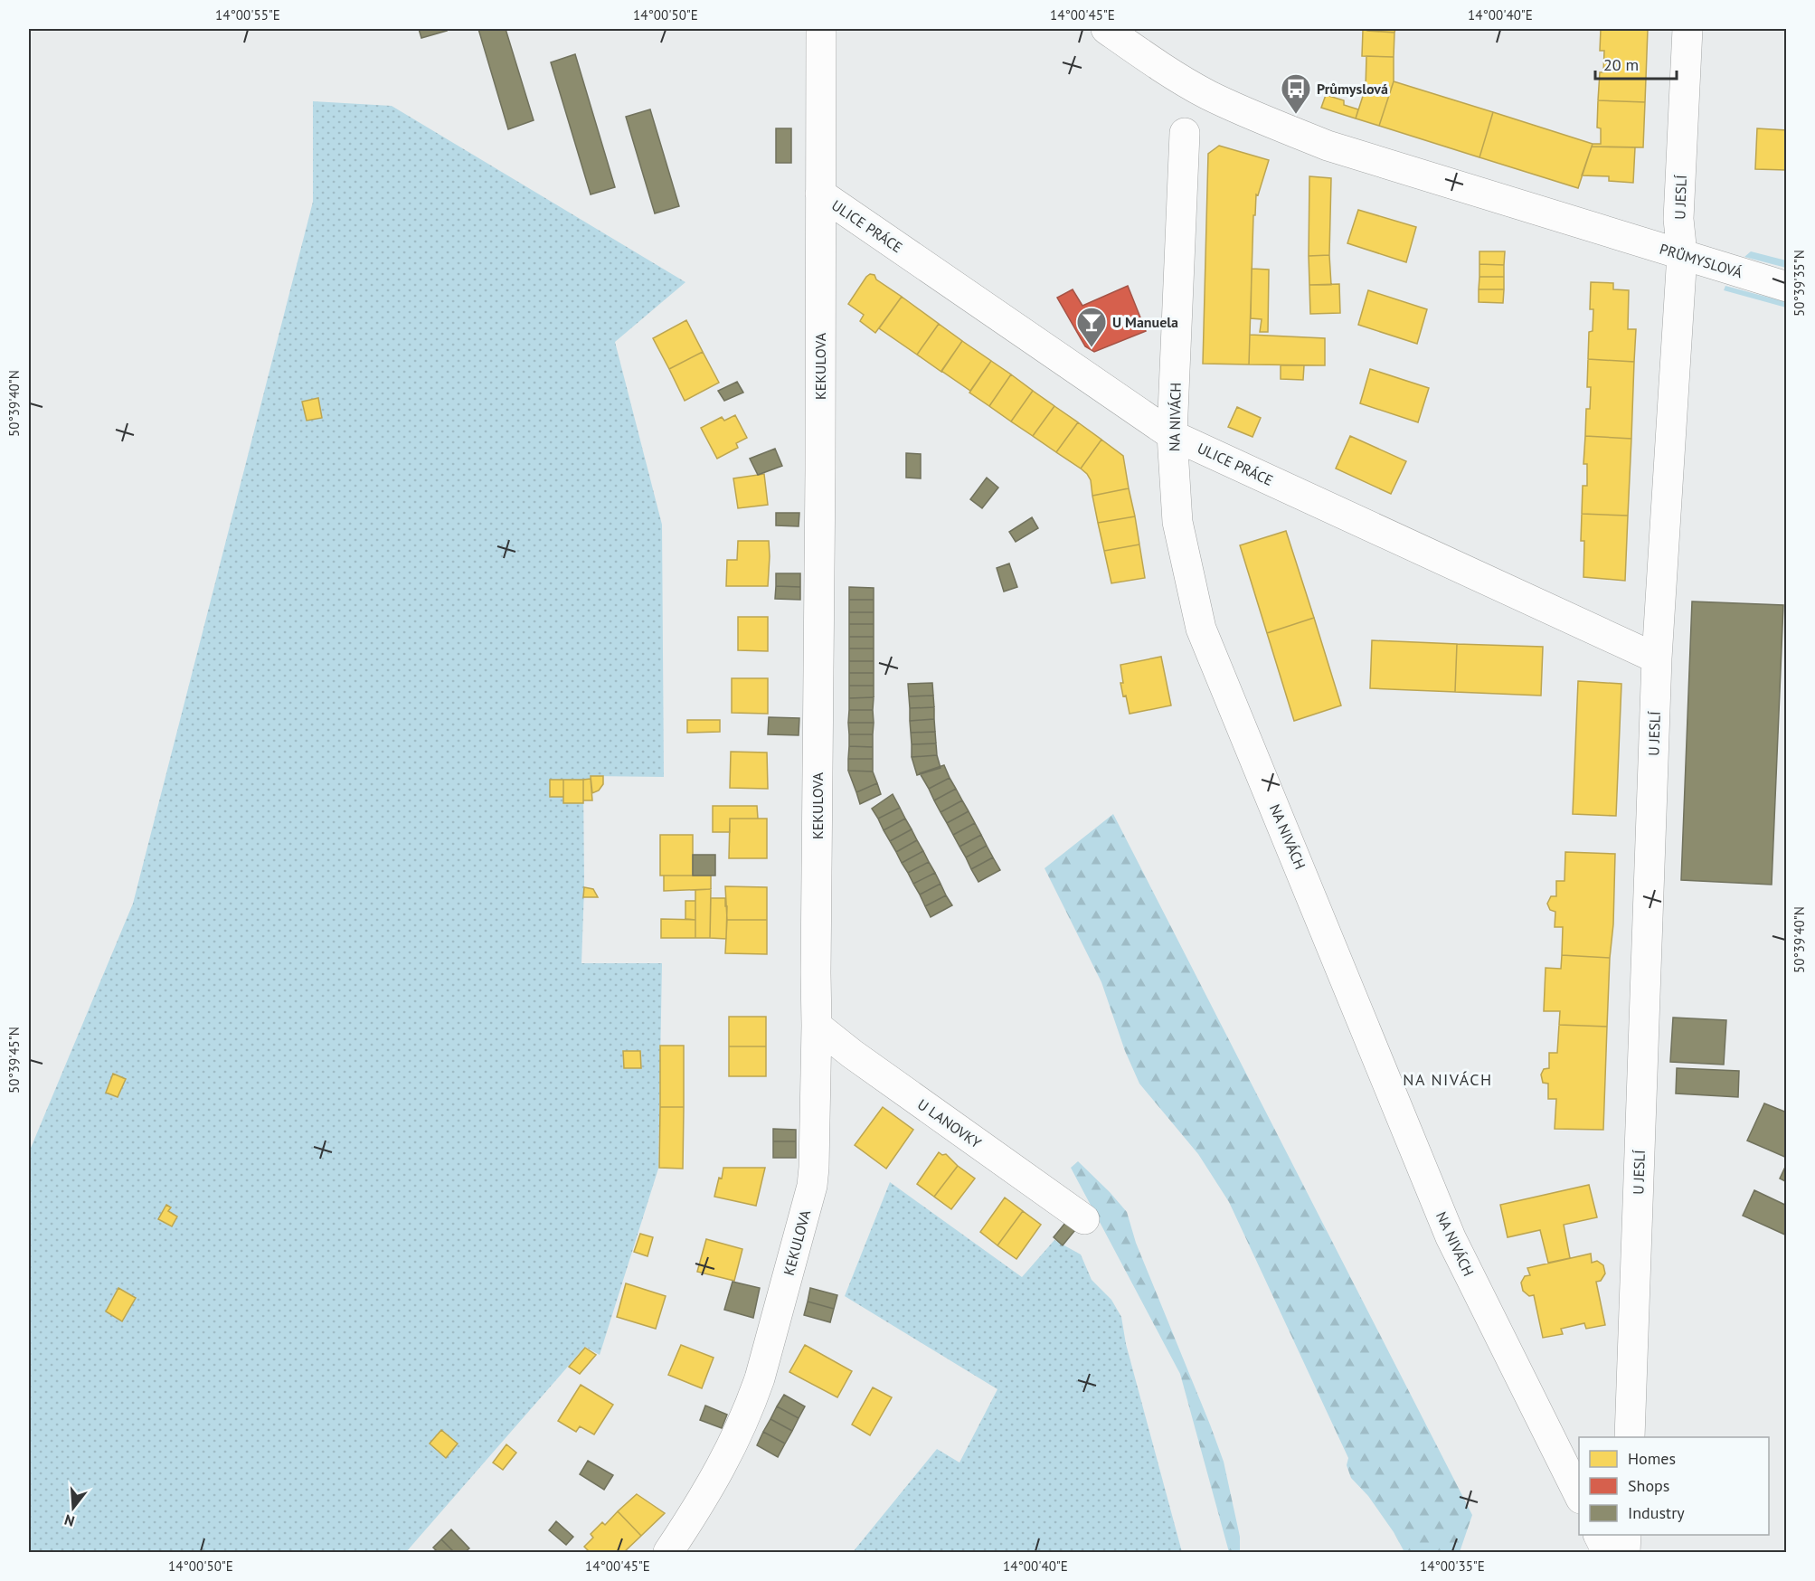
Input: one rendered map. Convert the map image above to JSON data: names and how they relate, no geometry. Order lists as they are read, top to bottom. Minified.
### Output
{"streets":{"street":["U JESLÍ","ULICE PRÁCE","PRŮMYSLOVÁ","KEKULOVA","NA NIVÁCH","U LANOVKY"]},"crossings":[["U JESLÍ","ULICE PRÁCE"],["U JESLÍ","PRŮMYSLOVÁ"],["ULICE PRÁCE","KEKULOVA"],["ULICE PRÁCE","NA NIVÁCH"],["KEKULOVA","U LANOVKY"]],"districts":["NA NIVÁCH"],"places":{"bus stop":["Průmyslová"],"bar":["U Manuela"]},"legend":["Homes","Shops","Industry"],"scale_bar":"20 m","north":"bottom","coordinates":["14°00'55\"E","14°00'50\"E","14°00'45\"E","14°00'40\"E","50°39'35\"N","50°39'40\"N","50°39'45\"N","14°00'35\"E"]}
